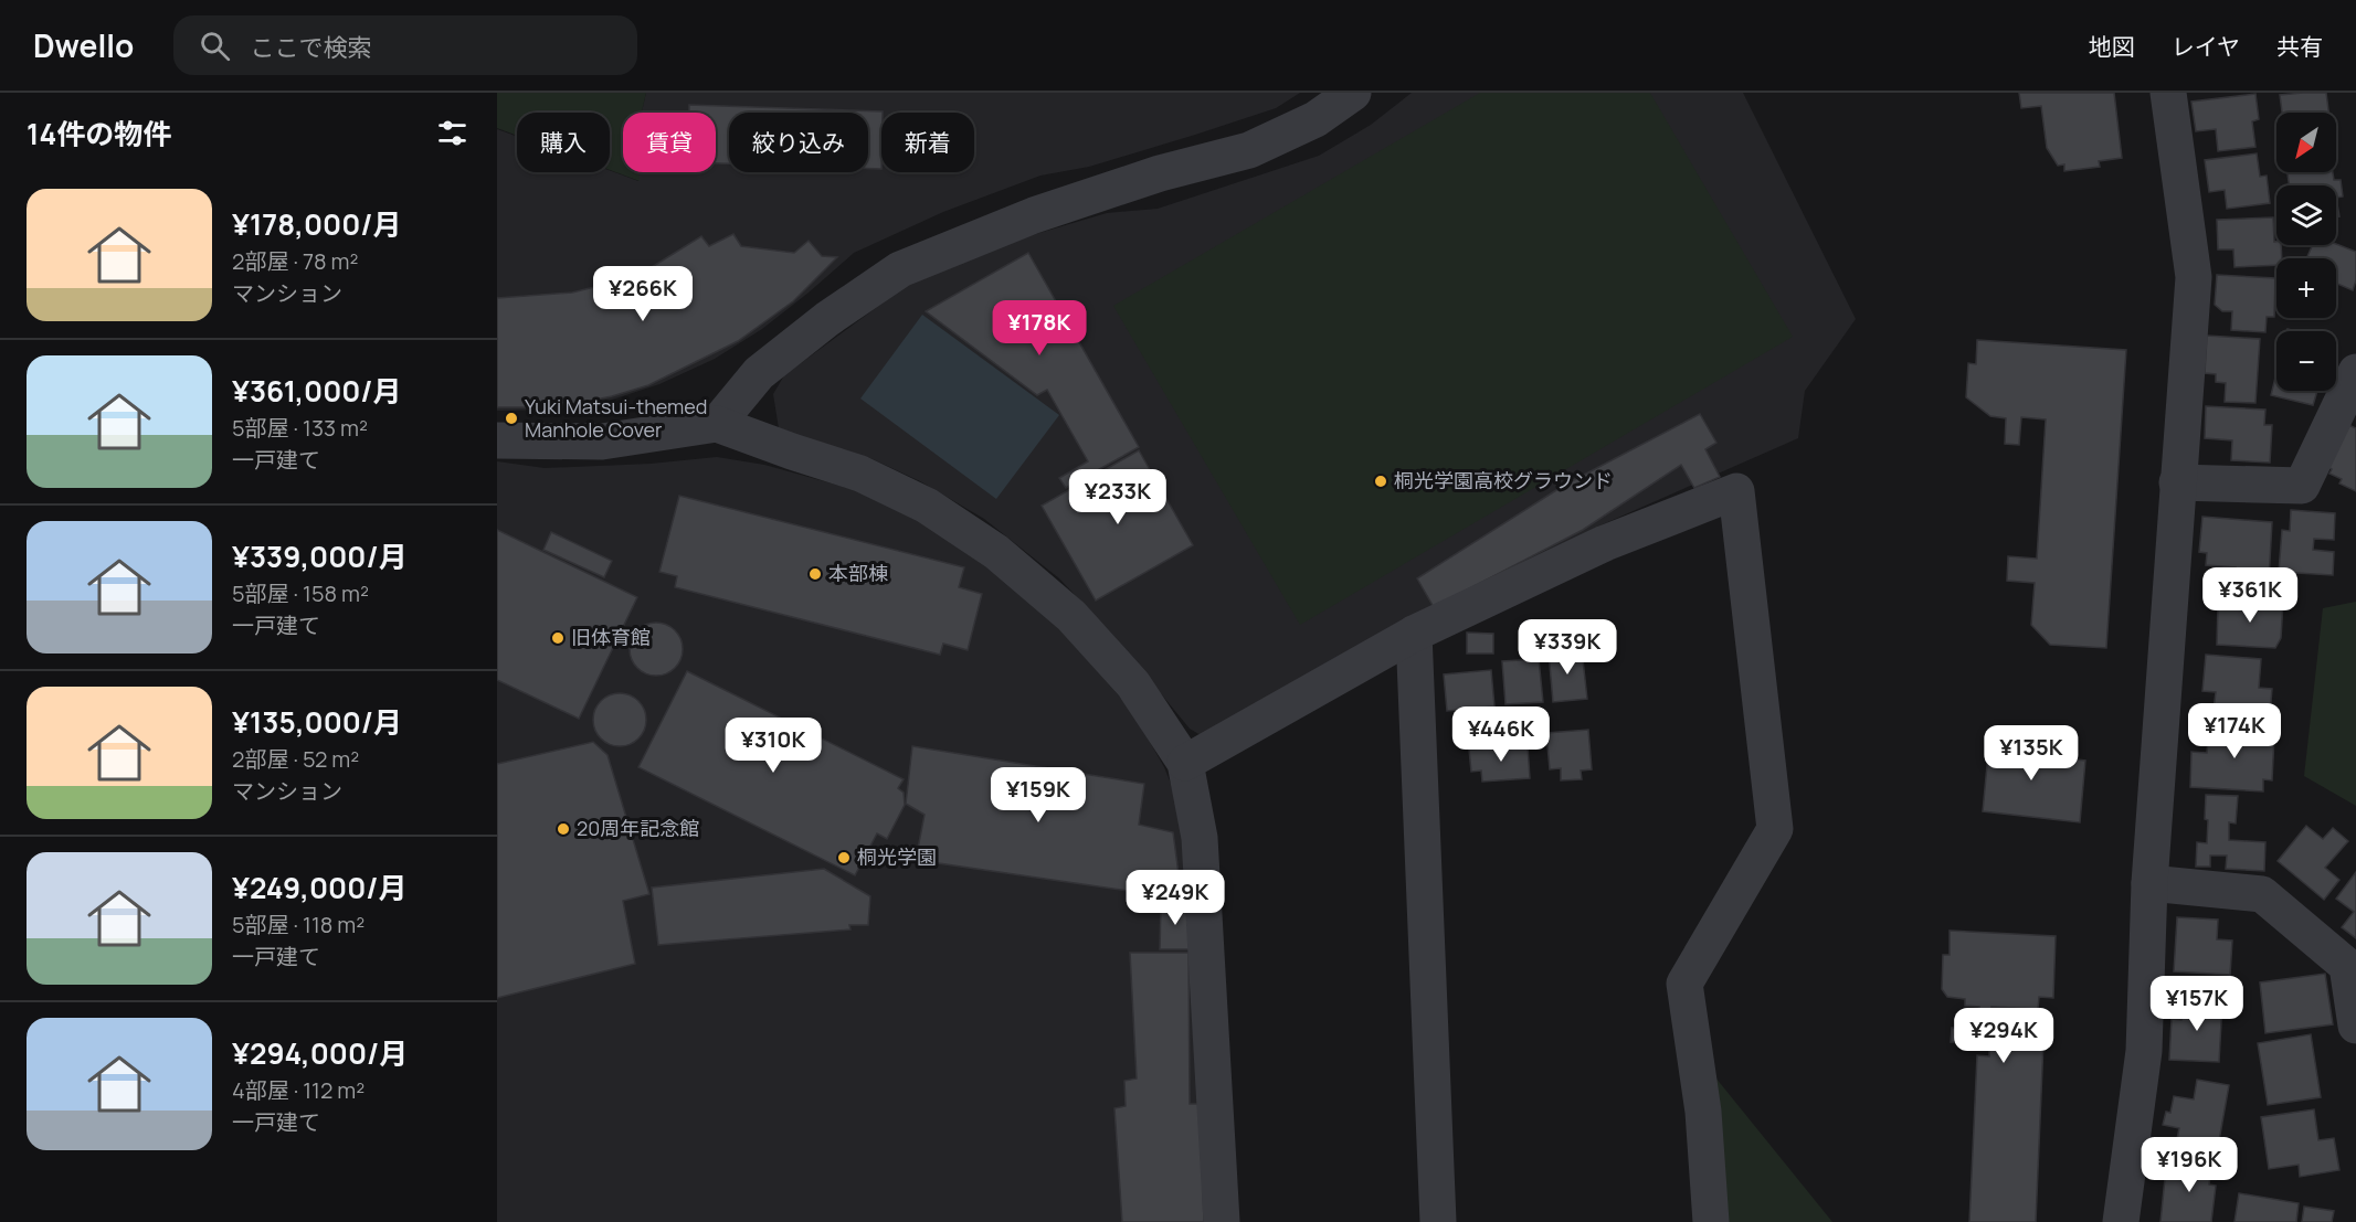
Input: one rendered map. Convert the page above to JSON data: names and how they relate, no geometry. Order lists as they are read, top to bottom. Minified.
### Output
{"places":["Yuki Matsui-themed Manhole Cover","桐光学園高校グラウンド","本部棟","旧体育館","20周年記念館","桐光学園"],"north":"bottom left","page":{"header":"Dwello","search":"ここで検索","nav":["地図","レイヤ","共有"],"heading":"14件の物件","map_buttons":["+","−"],"chip":["購入","賃貸","絞り込み","新着"],"list":[{"name":"¥178,000/月","note":"2部屋 · 78 m² · マンション"},{"name":"¥361,000/月","note":"5部屋 · 133 m² · 一戸建て"},{"name":"¥339,000/月","note":"5部屋 · 158 m² · 一戸建て"},{"name":"¥135,000/月","note":"2部屋 · 52 m² · マンション"},{"name":"¥249,000/月","note":"5部屋 · 118 m² · 一戸建て"},{"name":"¥294,000/月","note":"4部屋 · 112 m² · 一戸建て"}],"price":["¥266K","¥178K","¥233K","¥361K","¥339K","¥174K","¥446K","¥310K","¥135K","¥159K","¥249K","¥157K","¥294K","¥196K"]}}
